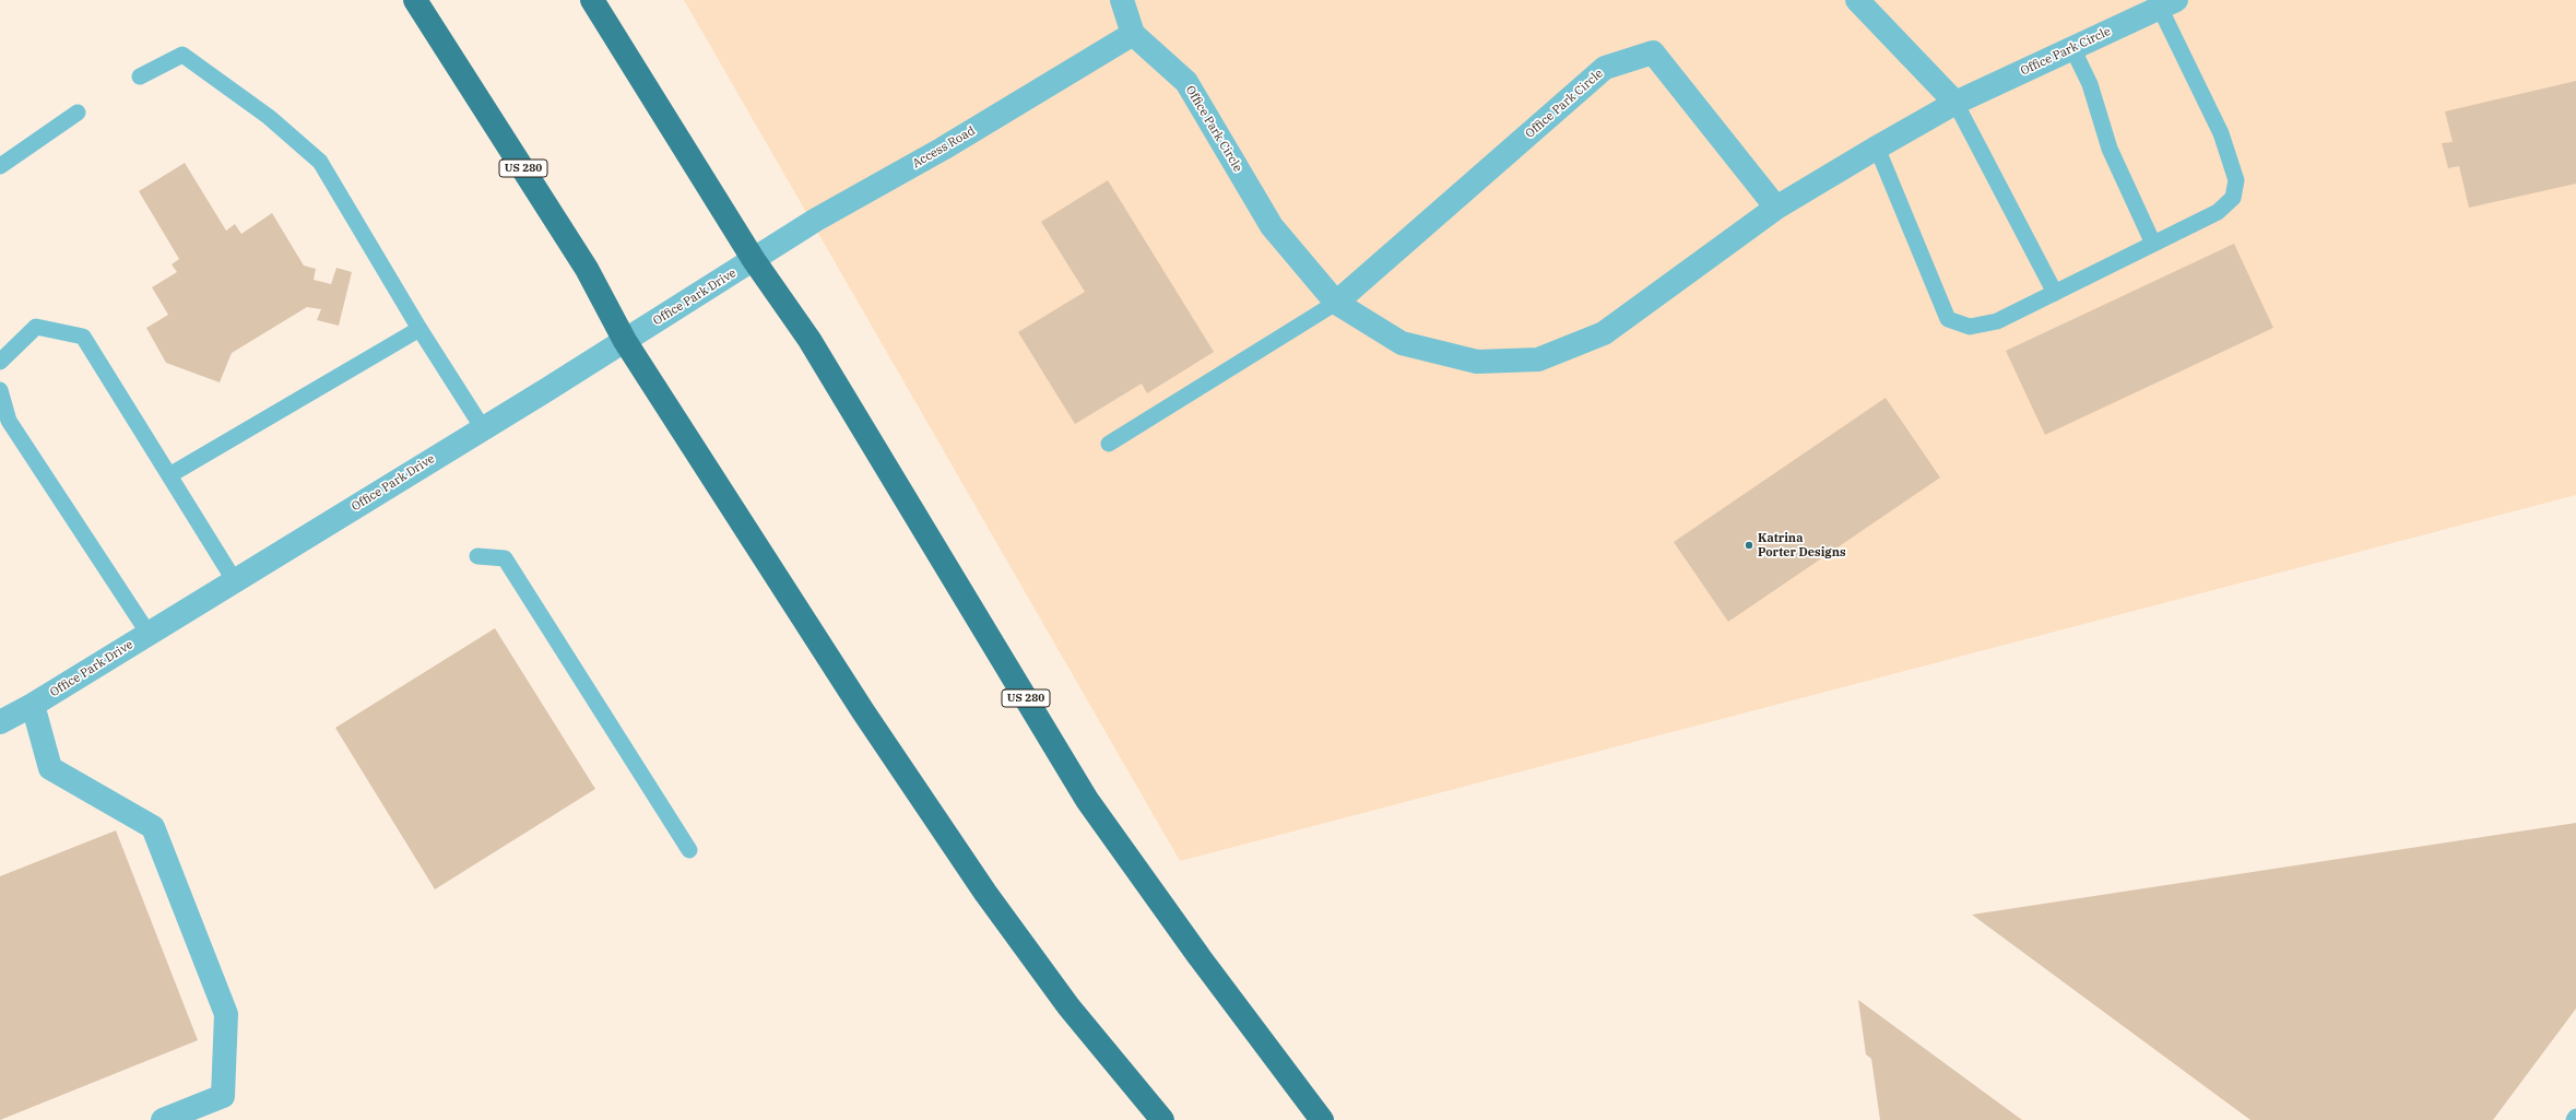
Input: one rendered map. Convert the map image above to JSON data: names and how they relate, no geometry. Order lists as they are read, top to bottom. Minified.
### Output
{"streets":{"highway":["US 280"],"street":["Office Park Circle","Access Road","Office Park Drive"]},"crossings":[["Office Park Circle","Access Road"],["Access Road","US 280"],["Access Road","Office Park Drive"],["US 280","Office Park Drive"]],"places":["Katrina Porter Designs"]}
